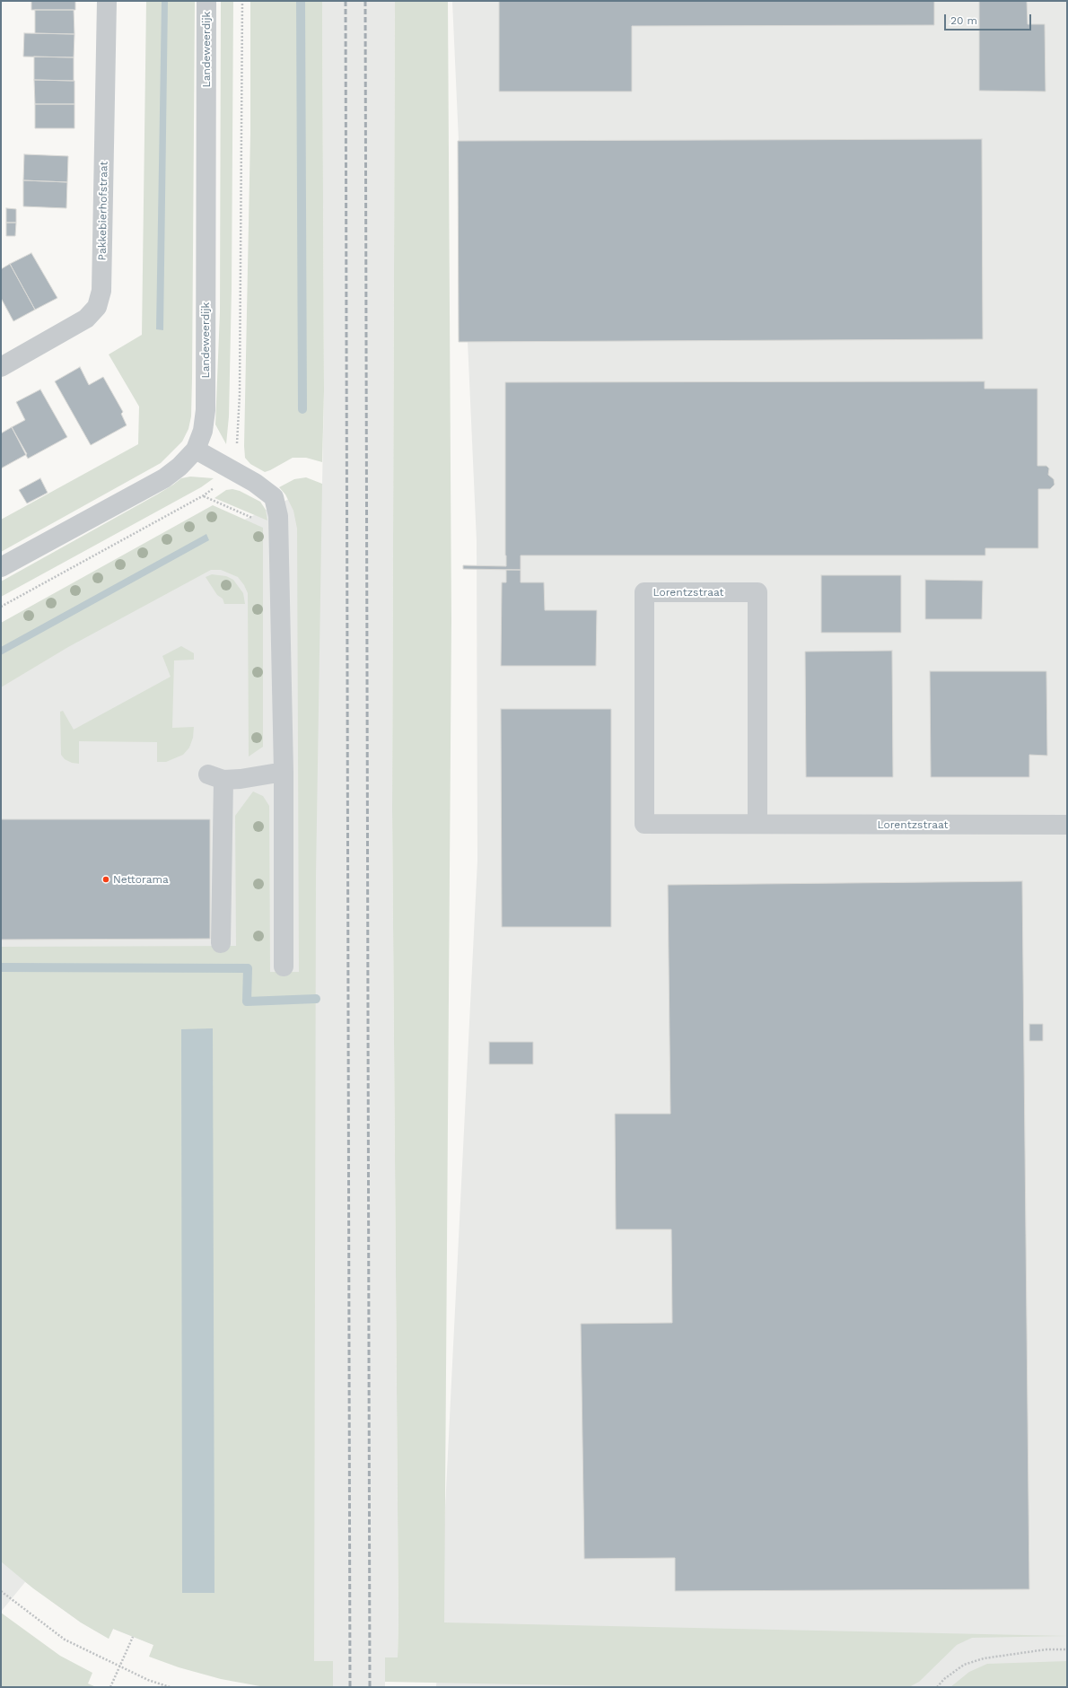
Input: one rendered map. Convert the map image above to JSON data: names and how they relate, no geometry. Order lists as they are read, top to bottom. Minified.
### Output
{"streets":{"street":["Landeweerdijk","Pakkebierhofstraat","Lorentzstraat"]},"places":["Nettorama"],"scale_bar":"20 m"}
